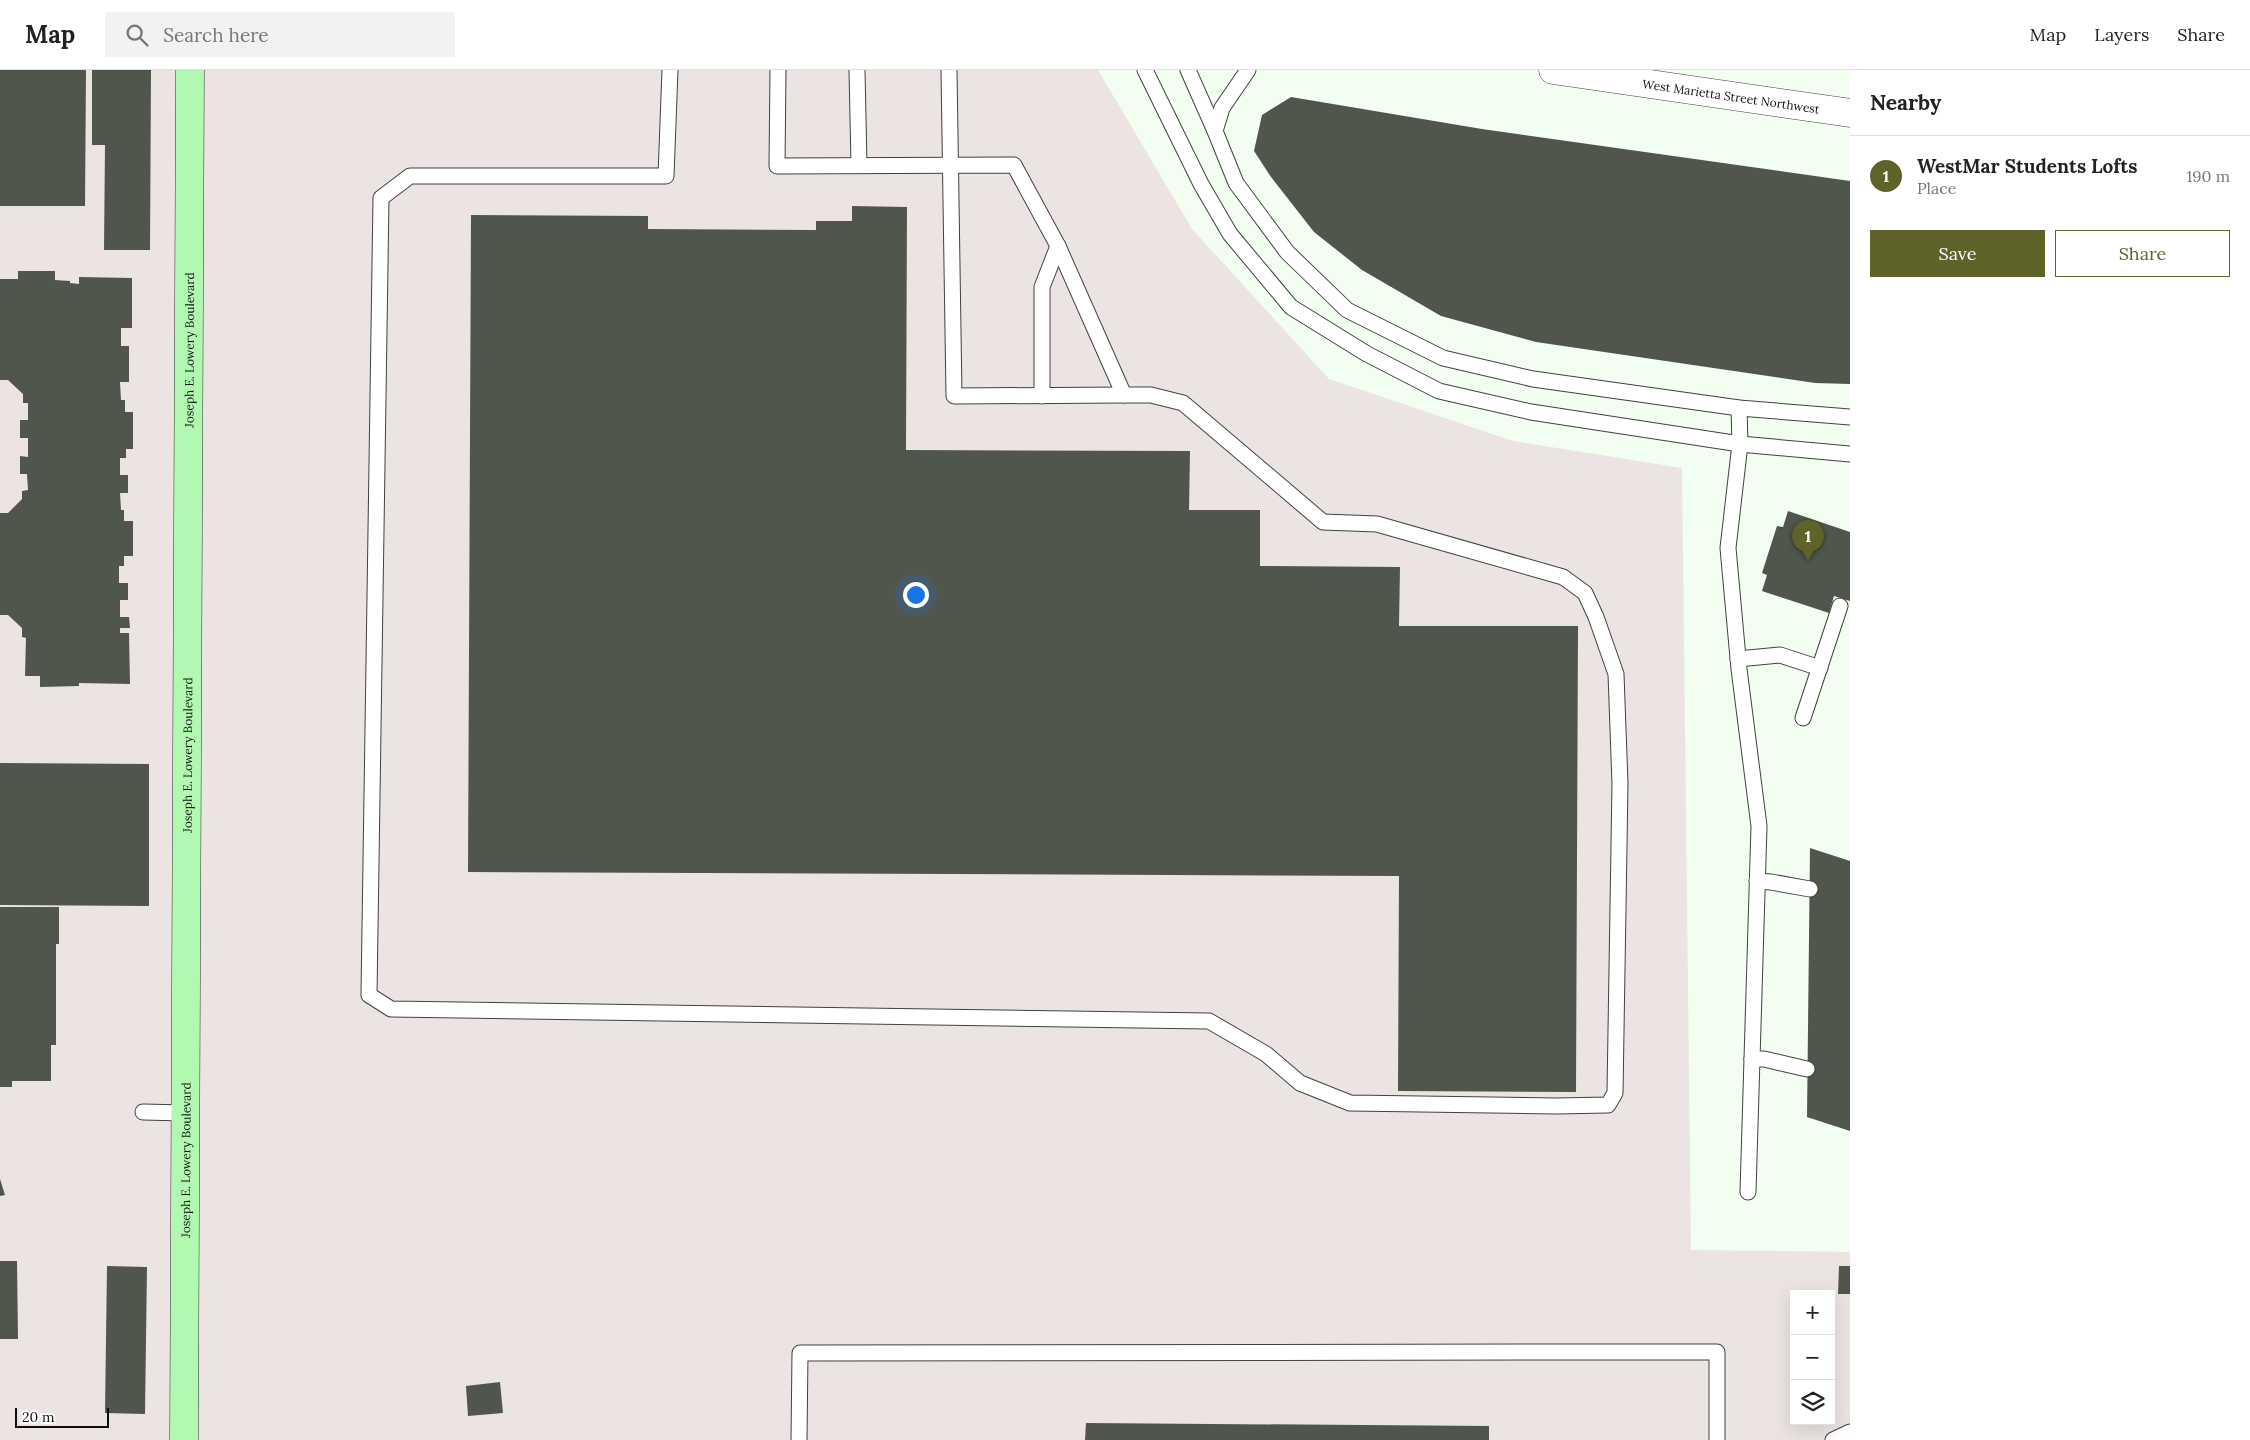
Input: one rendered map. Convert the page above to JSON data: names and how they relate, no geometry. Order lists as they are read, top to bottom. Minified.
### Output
{"streets":{"main road":["Joseph E. Lowery Boulevard"],"street":["West Marietta Street Northwest"]},"scale_bar":"20 m","page":{"header":"Map","search":"Search here","nav":["Map","Layers","Share"],"heading":"Nearby","list":[{"mark":"1","name":"WestMar Students Lofts","note":"Place","value":"190 m"}],"buttons":["Save","Share"],"pins":"1","map_buttons":["+","−"],"scale":"20 m"}}
